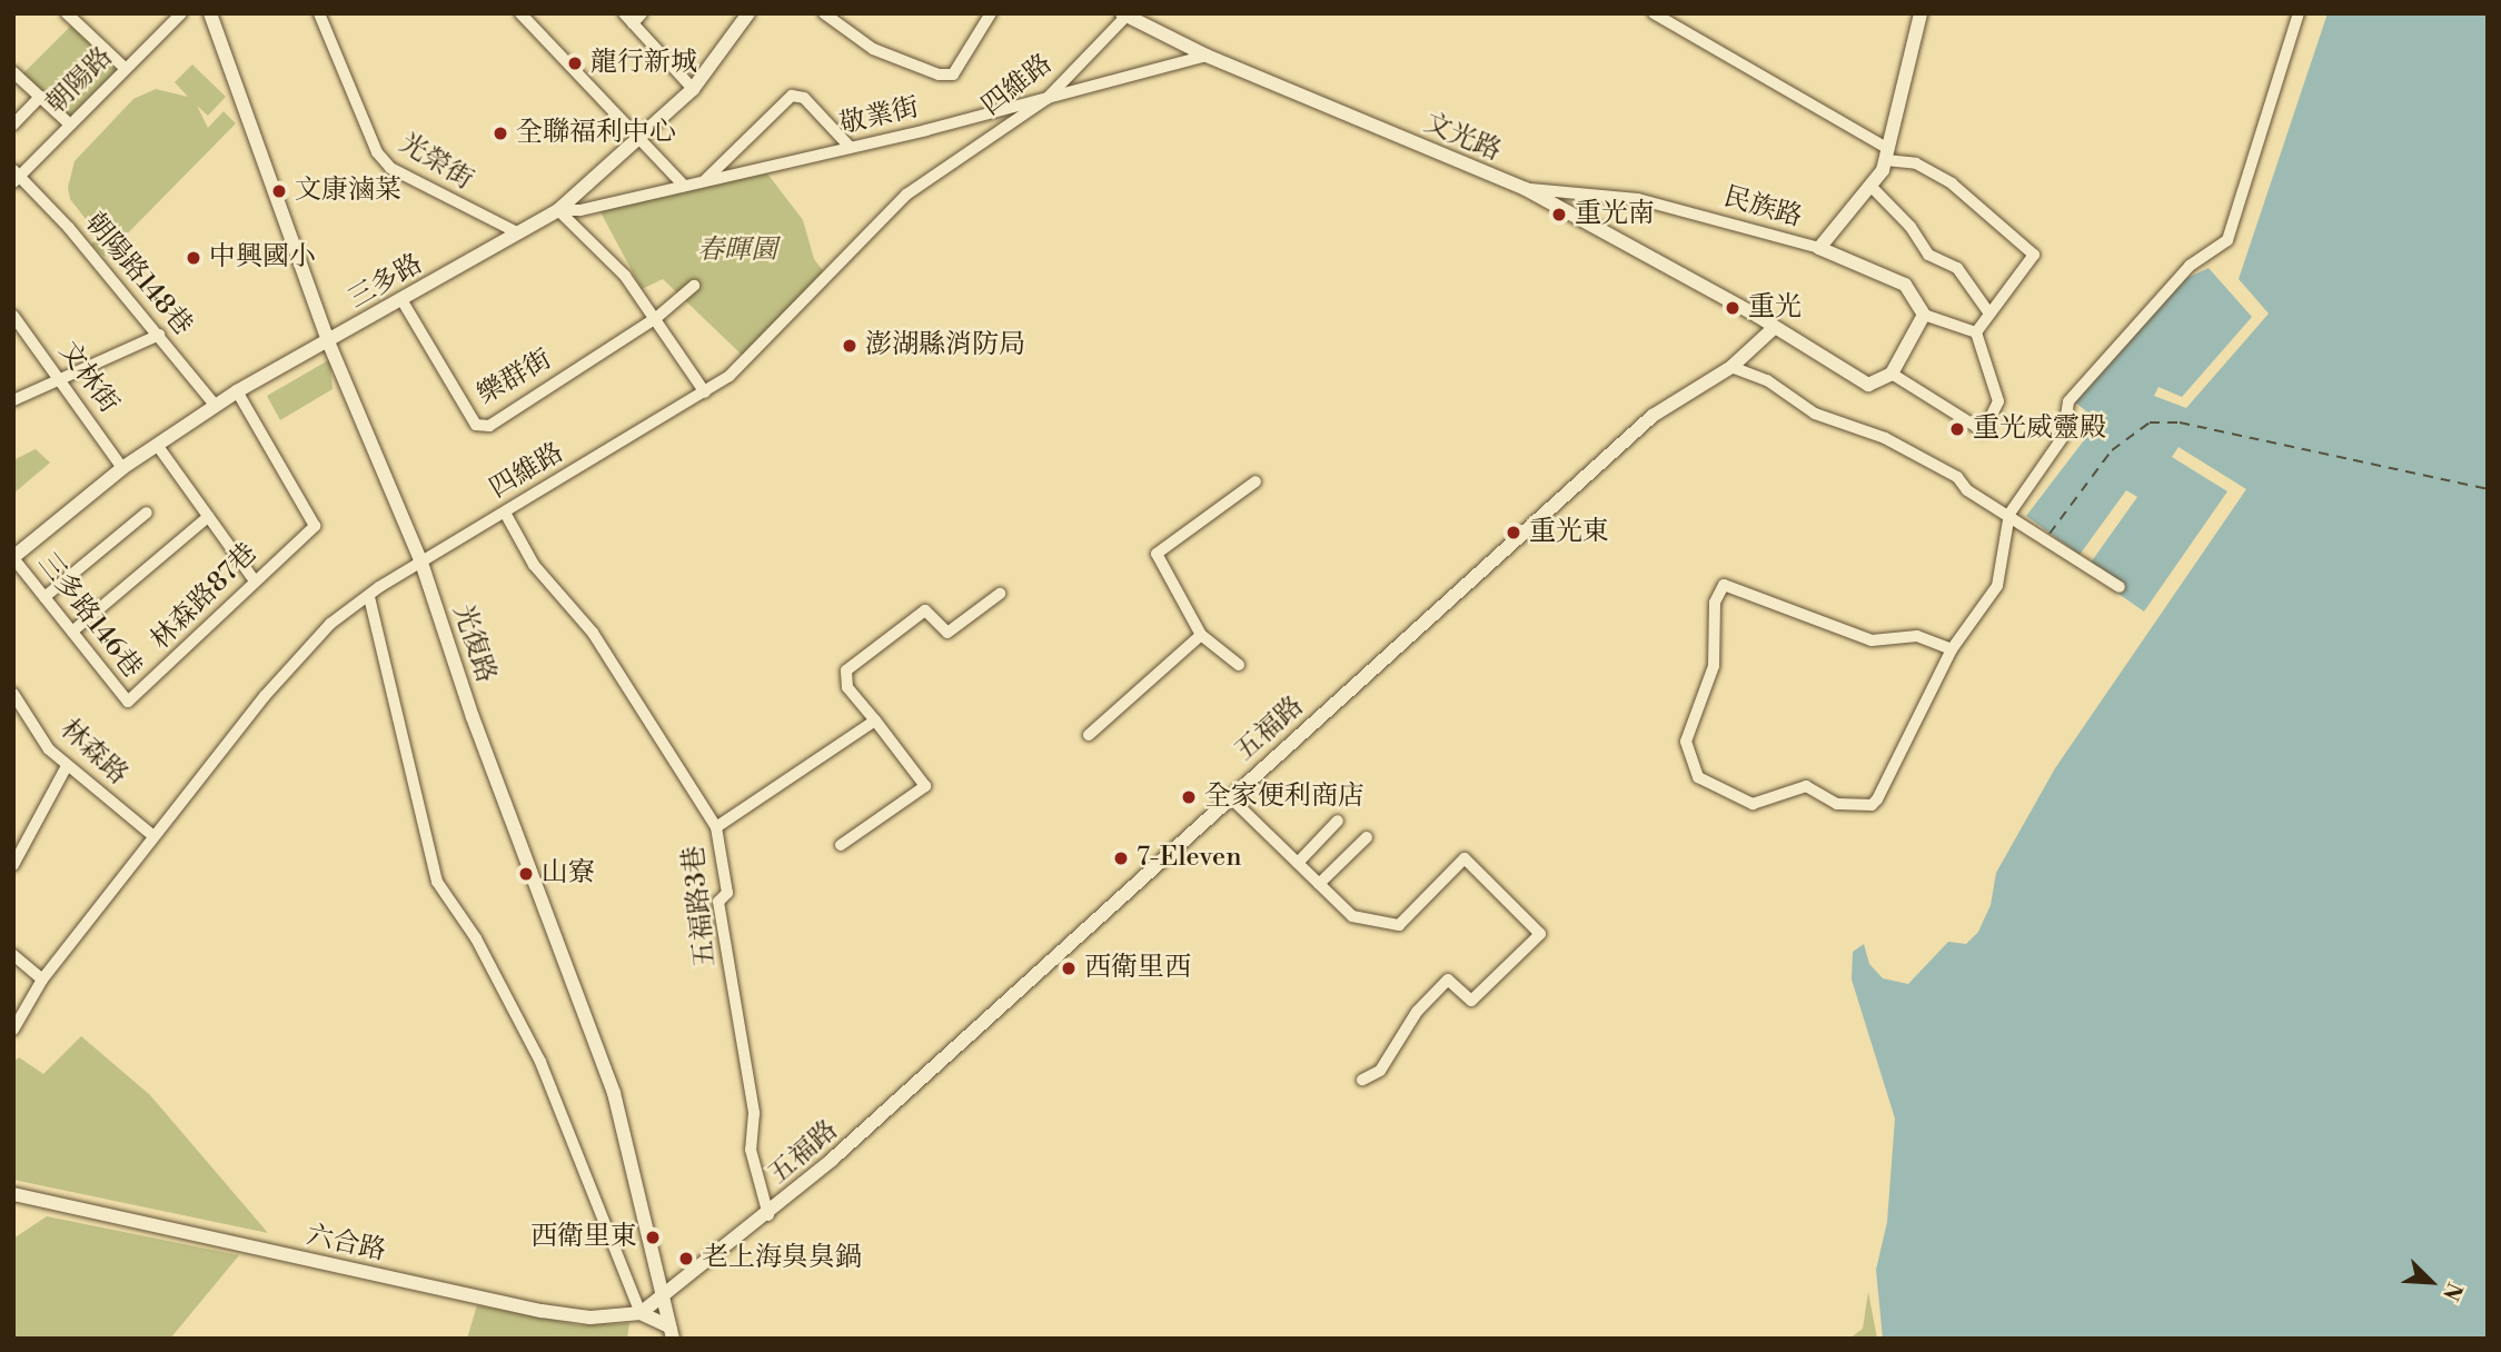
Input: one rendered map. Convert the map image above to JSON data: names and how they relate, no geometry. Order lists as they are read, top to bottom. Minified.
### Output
{"streets":{"street":["朝陽路","四維路","敬業街","文光路","光榮街","民族路","朝陽路148巷","三多路","文林街","樂群街","林森路87巷","三多路146巷","光復路","五福路","林森路","五福路3巷","六合路"]},"crossings":[["朝陽路","朝陽路148巷"],["四維路","敬業街"],["四維路","文光路"],["四維路","光復路"],["四維路","林森路"],["四維路","五福路3巷"],["敬業街","文光路"],["敬業街","三多路"],["文光路","民族路"],["文光路","五福路"],["光榮街","三多路"],["朝陽路148巷","三多路"],["三多路","文林街"],["三多路","樂群街"],["三多路","林森路87巷"],["三多路","三多路146巷"],["三多路","光復路"],["林森路87巷","三多路146巷"],["光復路","五福路"],["光復路","六合路"],["五福路","五福路3巷"],["五福路","六合路"]],"parks":["春暉園"],"places":["龍行新城","全聯福利中心","文康滷菜","重光南","中興國小","重光","澎湖縣消防局","重光威靈殿","重光東","全家便利商店","7-Eleven","山寮","西衛里西","西衛里東","老上海臭臭鍋"],"north":"bottom right"}
